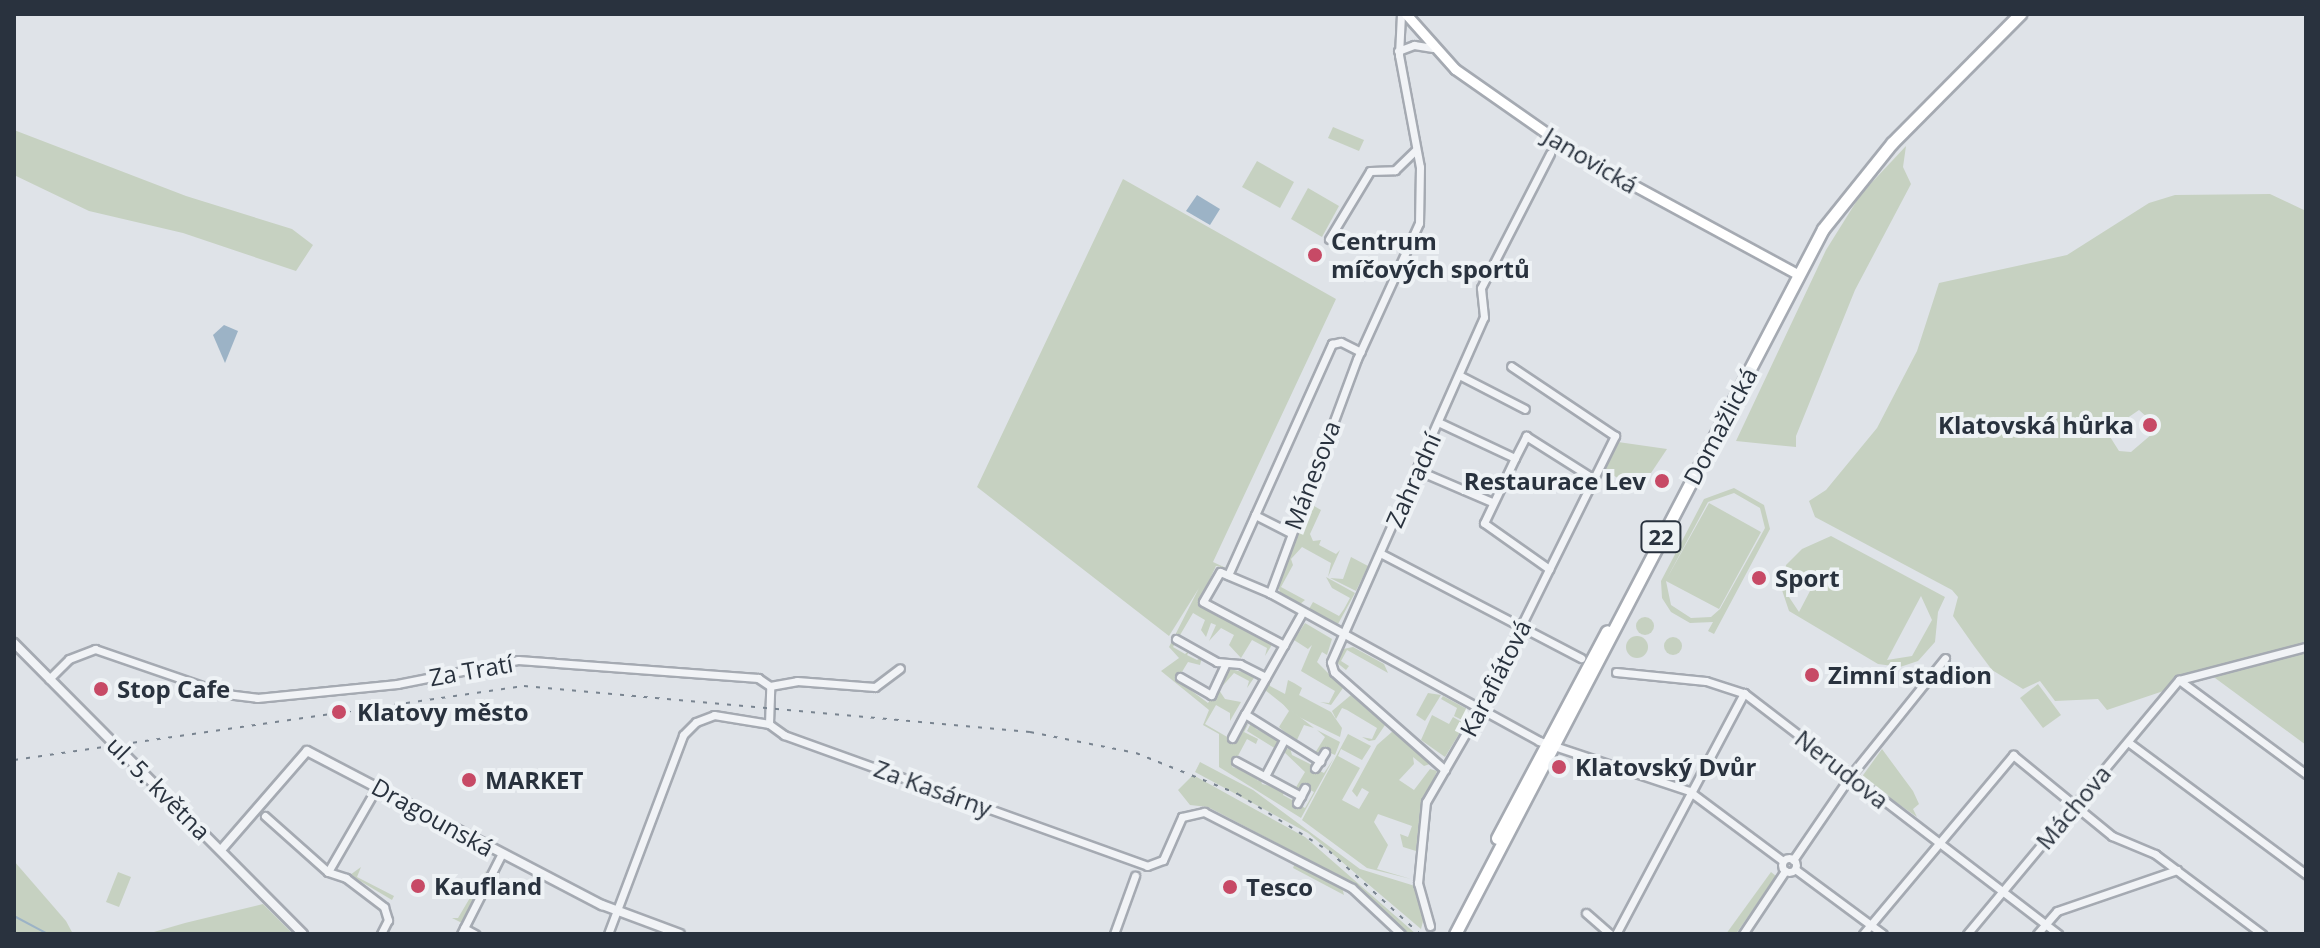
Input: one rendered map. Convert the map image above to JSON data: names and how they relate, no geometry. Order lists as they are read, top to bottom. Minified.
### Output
{"streets":{"main road":["Janovická","Domažlická","22"],"street":["Mánesova","Zahradní","Za Tratí","Karafiátová","Nerudova","ul. 5. května","Za Kasárny","Máchova","Dragounská"]},"crossings":[["Janovická","Domažlická"],["Janovická","Mánesova"],["Janovická","22"],["Domažlická","22"],["Zahradní","Karafiátová"],["Za Tratí","ul. 5. května"],["Nerudova","Máchova"],["ul. 5. května","Dragounská"],["Za Kasárny","Dragounská"]],"places":["Centrum míčových sportů","Klatovská hůrka","Restaurace Lev","Sport","Zimní stadion","Stop Cafe","Klatovy město","Klatovský Dvůr","MARKET","Kaufland","Tesco"]}
